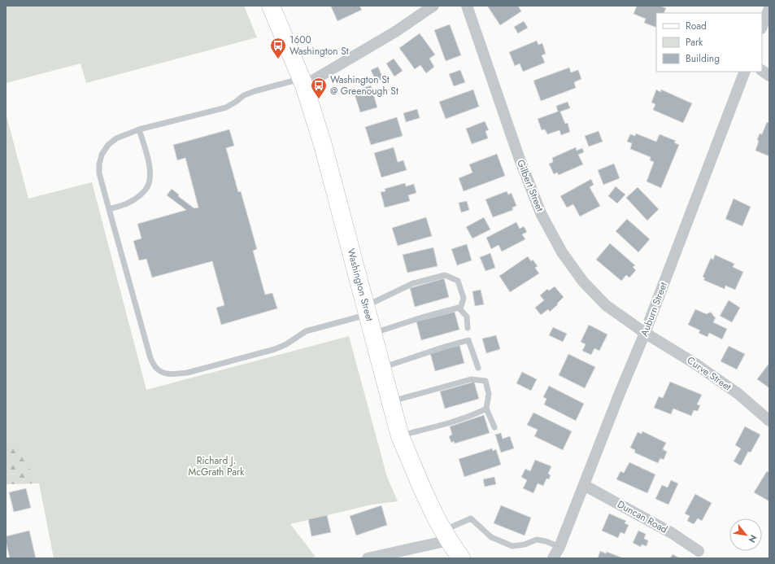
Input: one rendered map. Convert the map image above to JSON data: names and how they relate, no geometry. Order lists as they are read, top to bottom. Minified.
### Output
{"streets":{"main road":["Washington Street"],"street":["Gilbert Street","Auburn Street","Curve Street","Duncan Road"]},"crossings":[["Gilbert Street","Auburn Street"],["Gilbert Street","Curve Street"],["Auburn Street","Curve Street"],["Auburn Street","Duncan Road"]],"parks":["Richard J. McGrath Park"],"places":{"bus stop":["1600 Washington St","Washington St @ Greenough St"]},"legend":["Road","Park","Building"],"north":"bottom right"}
